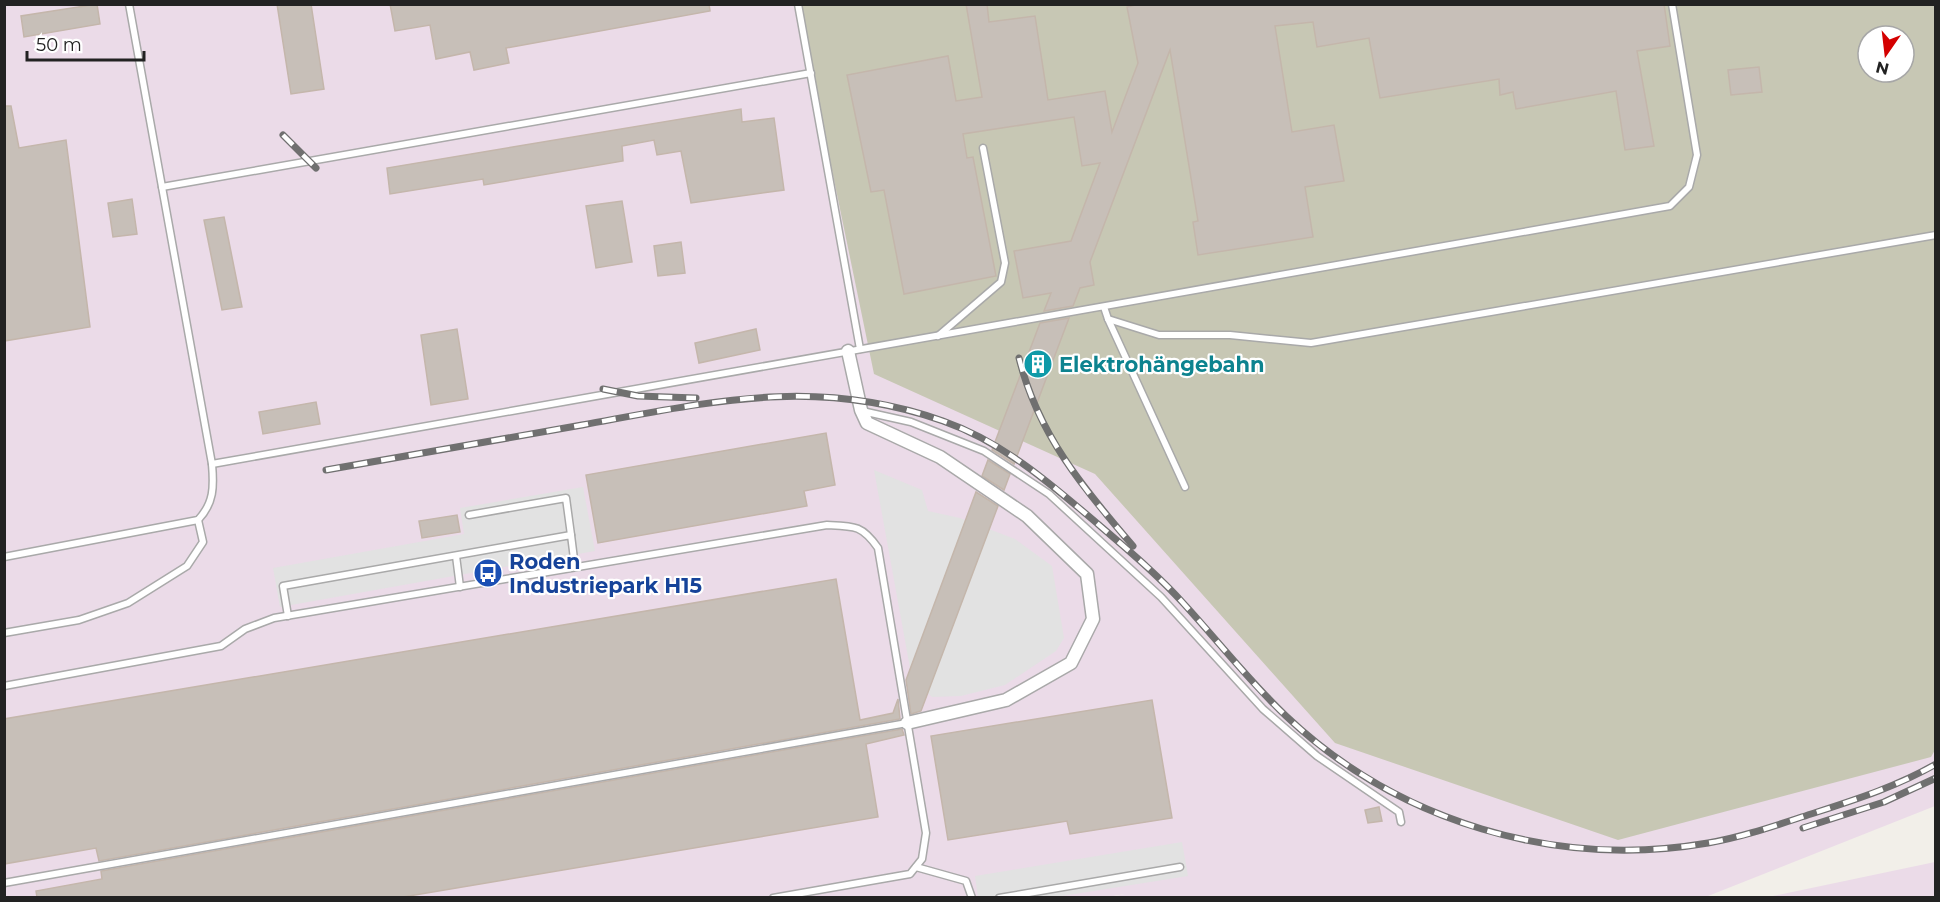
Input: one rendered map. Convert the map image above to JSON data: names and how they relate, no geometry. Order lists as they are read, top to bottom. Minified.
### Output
{"places":{"building":["Elektrohängebahn"],"bus stop":["Roden Industriepark H15"]},"scale_bar":"50 m","north":"bottom"}
